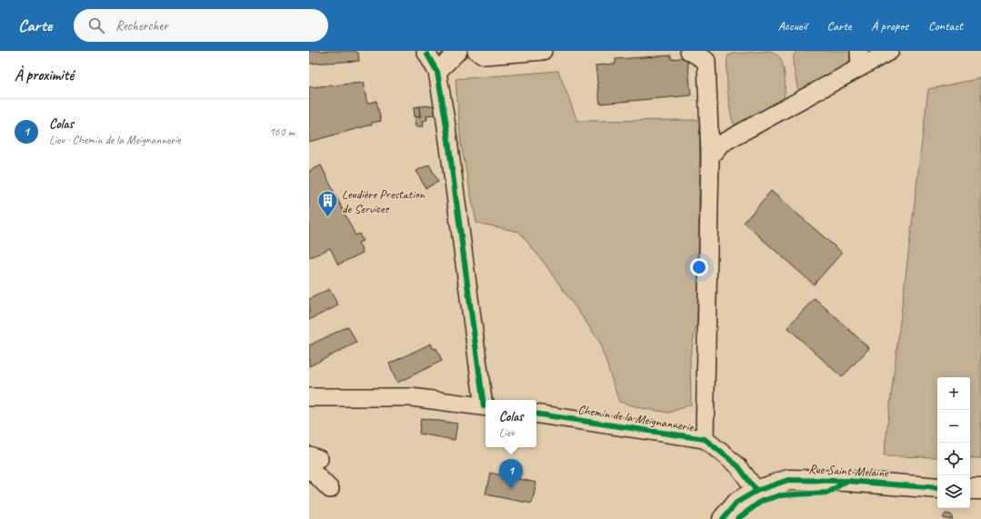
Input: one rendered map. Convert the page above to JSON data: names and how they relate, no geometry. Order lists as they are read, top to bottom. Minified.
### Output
{"streets":{"main road":["Rue Saint-Melaine"],"street":["Chemin de la Meignannerie"]},"crossings":[["Chemin de la Meignannerie","Rue Saint-Melaine"]],"places":{"building":["Leudière Prestation de Services"]},"page":{"header":"Carte","search":"Rechercher","nav":["Accueil","Carte","À propos","Contact"],"heading":"À proximité","list":[{"mark":"1","name":"Colas","note":"Lieu · Chemin de la Meignannerie","value":"160 m"}],"map_buttons":["+","−"],"popup":["Colas","Lieu"],"pins":"1"}}
